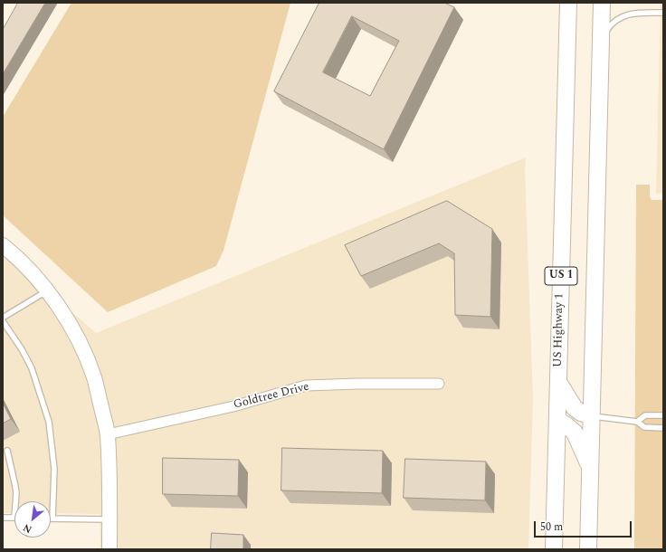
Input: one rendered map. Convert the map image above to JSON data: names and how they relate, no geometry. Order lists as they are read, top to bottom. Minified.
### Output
{"streets":{"main road":["US 1","US Highway 1"],"street":["Goldtree Drive"]},"scale_bar":"50 m","north":"bottom left"}
